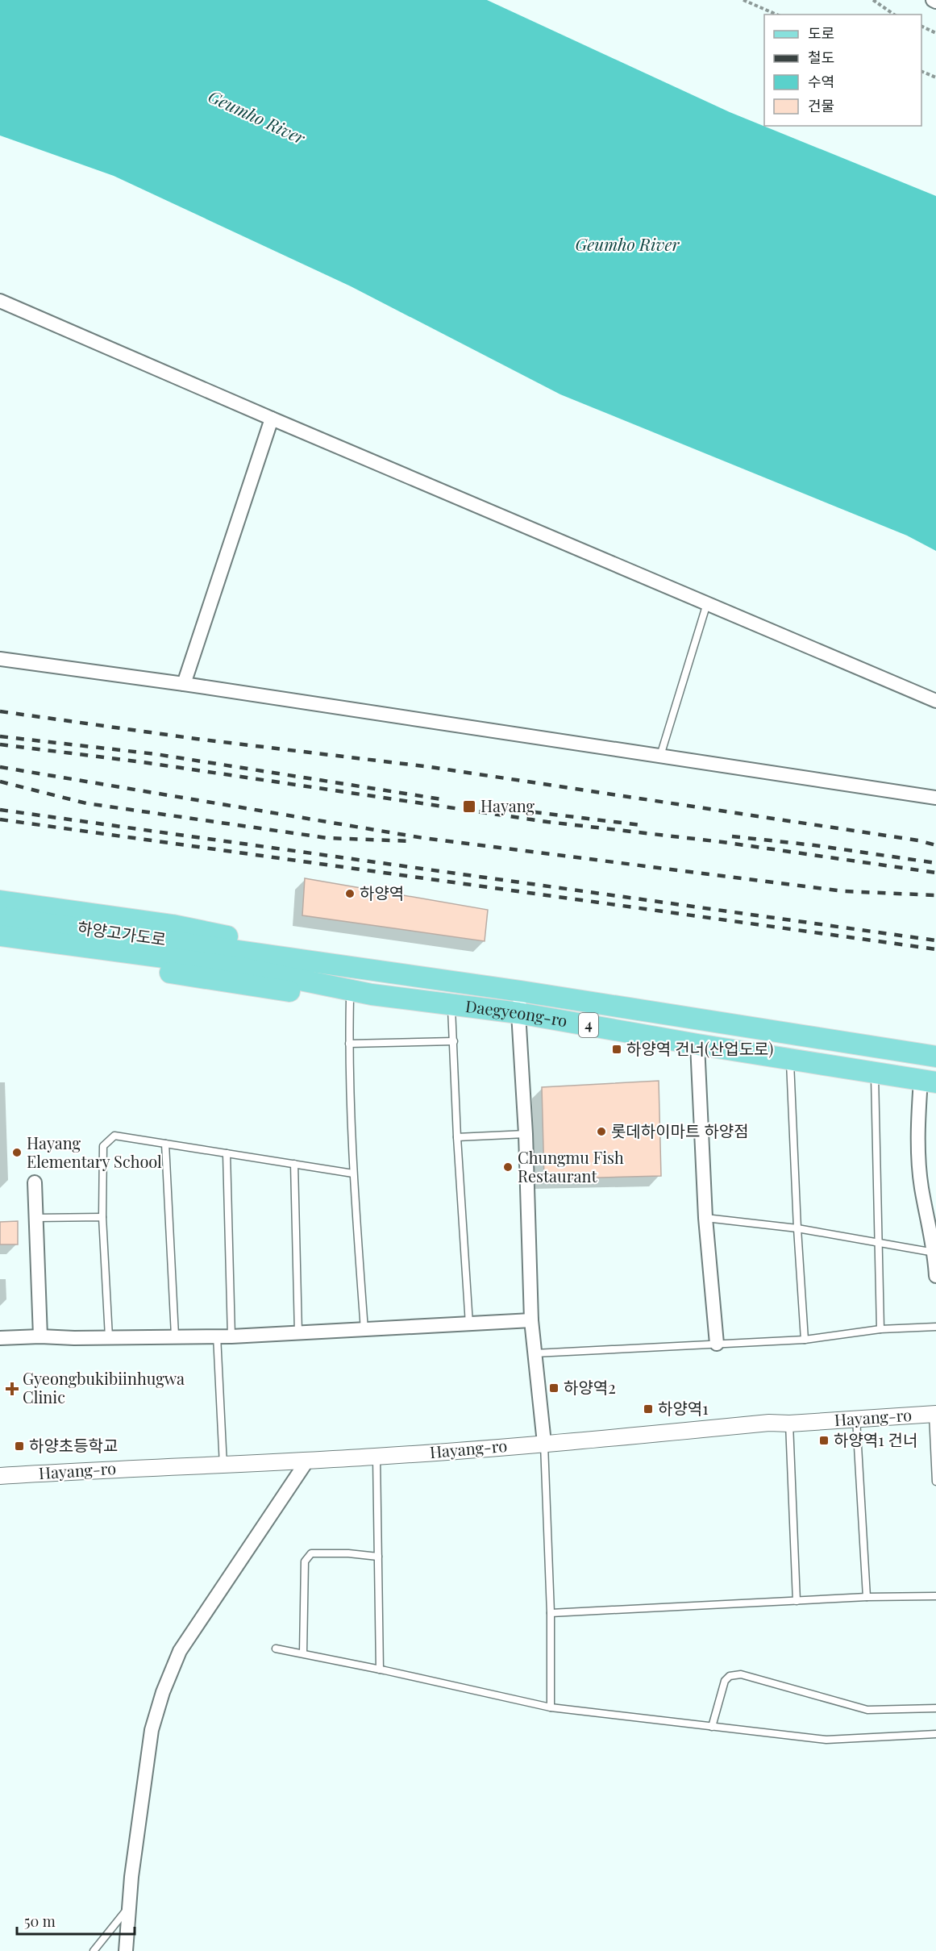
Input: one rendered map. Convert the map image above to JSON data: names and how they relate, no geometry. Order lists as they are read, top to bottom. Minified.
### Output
{"streets":{"main road":["하양고가도로","Daegyeong-ro","4"],"street":["Hayang-ro"]},"crossings":[["하양고가도로","Daegyeong-ro"]],"water":["Geumho River"],"places":{"transit":["Hayang","하양역 건너(산업도로)","하양역2","하양역1","하양역1 건너","하양초등학교"],"other":["하양역","롯데하이마트 하양점","Hayang Elementary School","Chungmu Fish Restaurant"],"health":["Gyeongbukibiinhugwa Clinic"]},"legend":["도로","철도","수역","건물"],"scale_bar":"50 m"}
